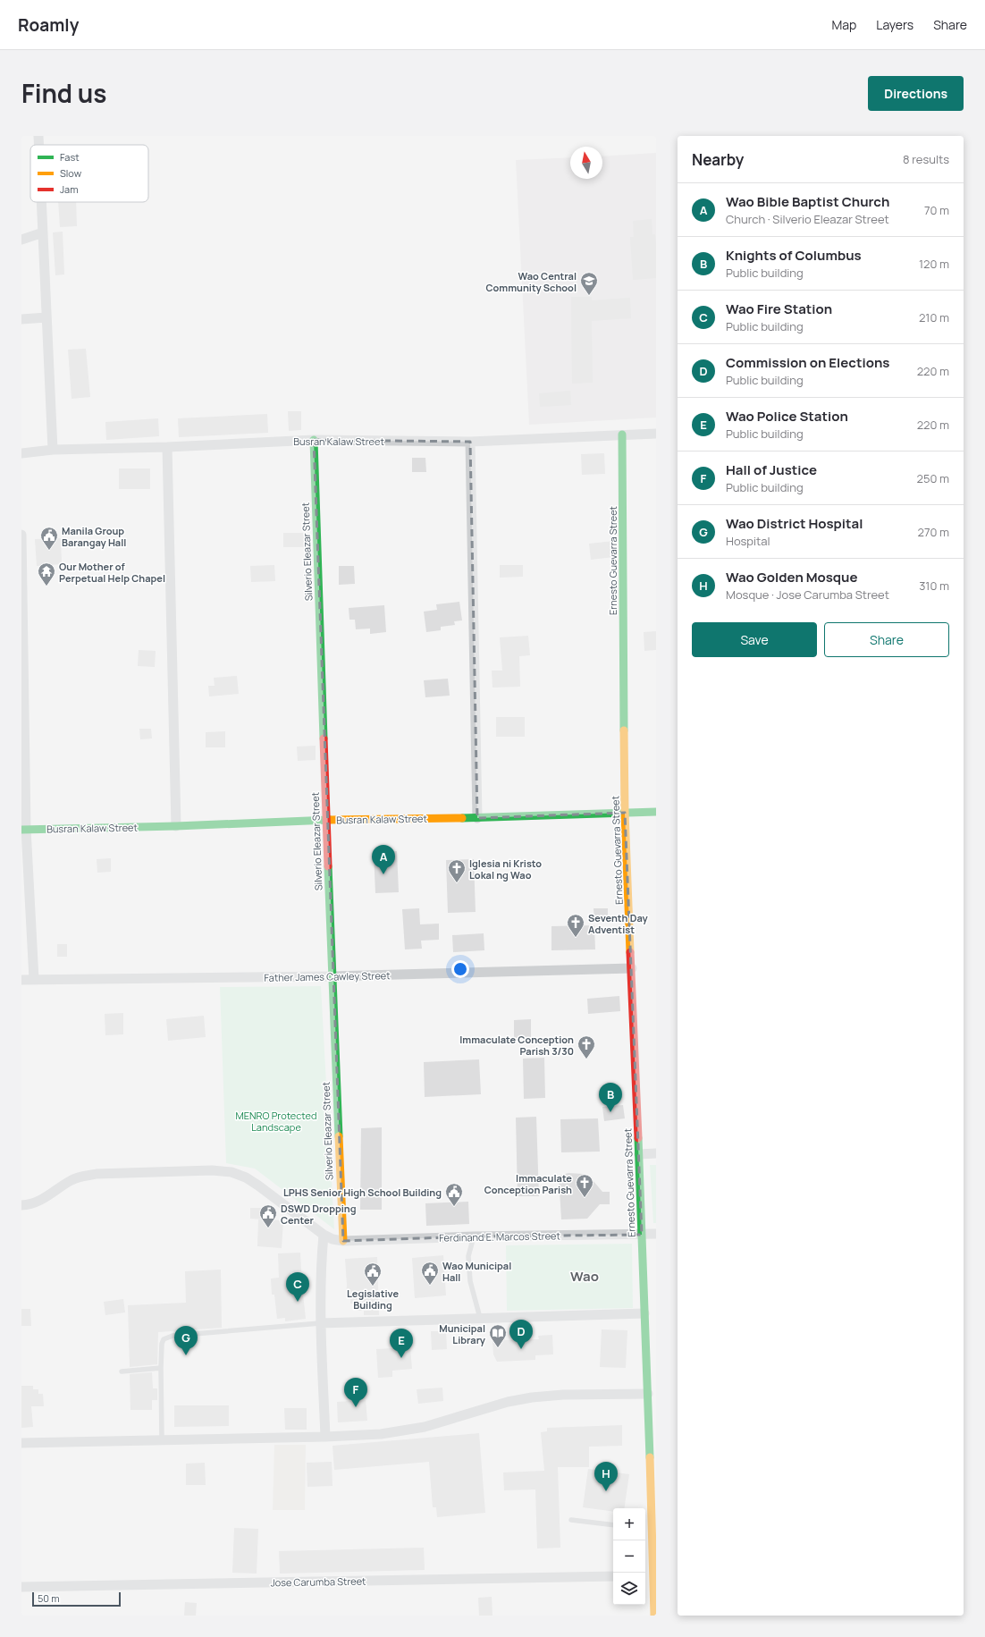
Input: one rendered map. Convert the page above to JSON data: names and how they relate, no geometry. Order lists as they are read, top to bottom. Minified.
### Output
{"streets":{"street":["Busran Kalaw Street","Silverio Eleazar Street","Ernesto Guevarra Street","Father James Cawley Street","Ferdinand E. Marcos Street","Jose Carumba Street"]},"crossings":[["Busran Kalaw Street","Silverio Eleazar Street"],["Busran Kalaw Street","Ernesto Guevarra Street"],["Silverio Eleazar Street","Father James Cawley Street"],["Silverio Eleazar Street","Ferdinand E. Marcos Street"],["Ernesto Guevarra Street","Father James Cawley Street"],["Ernesto Guevarra Street","Ferdinand E. Marcos Street"]],"districts":["Wao"],"parks":["MENRO Protected Landscape"],"places":{"school or university":["Wao Central Community School"],"public building":["Manila Group Barangay Hall","LPHS Senior High School Building","DSWD Dropping Center","Wao Municipal Hall","Legislative Building"],"temple":["Our Mother of Perpetual Help Chapel"],"church":["Iglesia ni Kristo Lokal ng Wao","Seventh Day Adventist","Immaculate Conception Parish 3/30","Immaculate Conception Parish"],"library":["Municipal Library"]},"legend":["Fast","Slow","Jam"],"scale_bar":"50 m","north":"top","page":{"header":"Roamly","nav":["Map","Layers","Share"],"title":"Find us","buttons":["Directions",["Save","Share"]],"heading":["Nearby","8 results"],"list":[{"mark":"A","name":"Wao Bible Baptist Church","note":"Church · Silverio Eleazar Street","value":"70 m"},{"mark":"B","name":"Knights of Columbus","note":"Public building","value":"120 m"},{"mark":"C","name":"Wao Fire Station","note":"Public building","value":"210 m"},{"mark":"D","name":"Commission on Elections","note":"Public building","value":"220 m"},{"mark":"E","name":"Wao Police Station","note":"Public building","value":"220 m"},{"mark":"F","name":"Hall of Justice","note":"Public building","value":"250 m"},{"mark":"G","name":"Wao District Hospital","note":"Hospital","value":"270 m"},{"mark":"H","name":"Wao Golden Mosque","note":"Mosque · Jose Carumba Street","value":"310 m"}],"pins":["A","B","C","D","G","E","F","H"],"map_buttons":["+","−"],"scale":"50 m"}}
